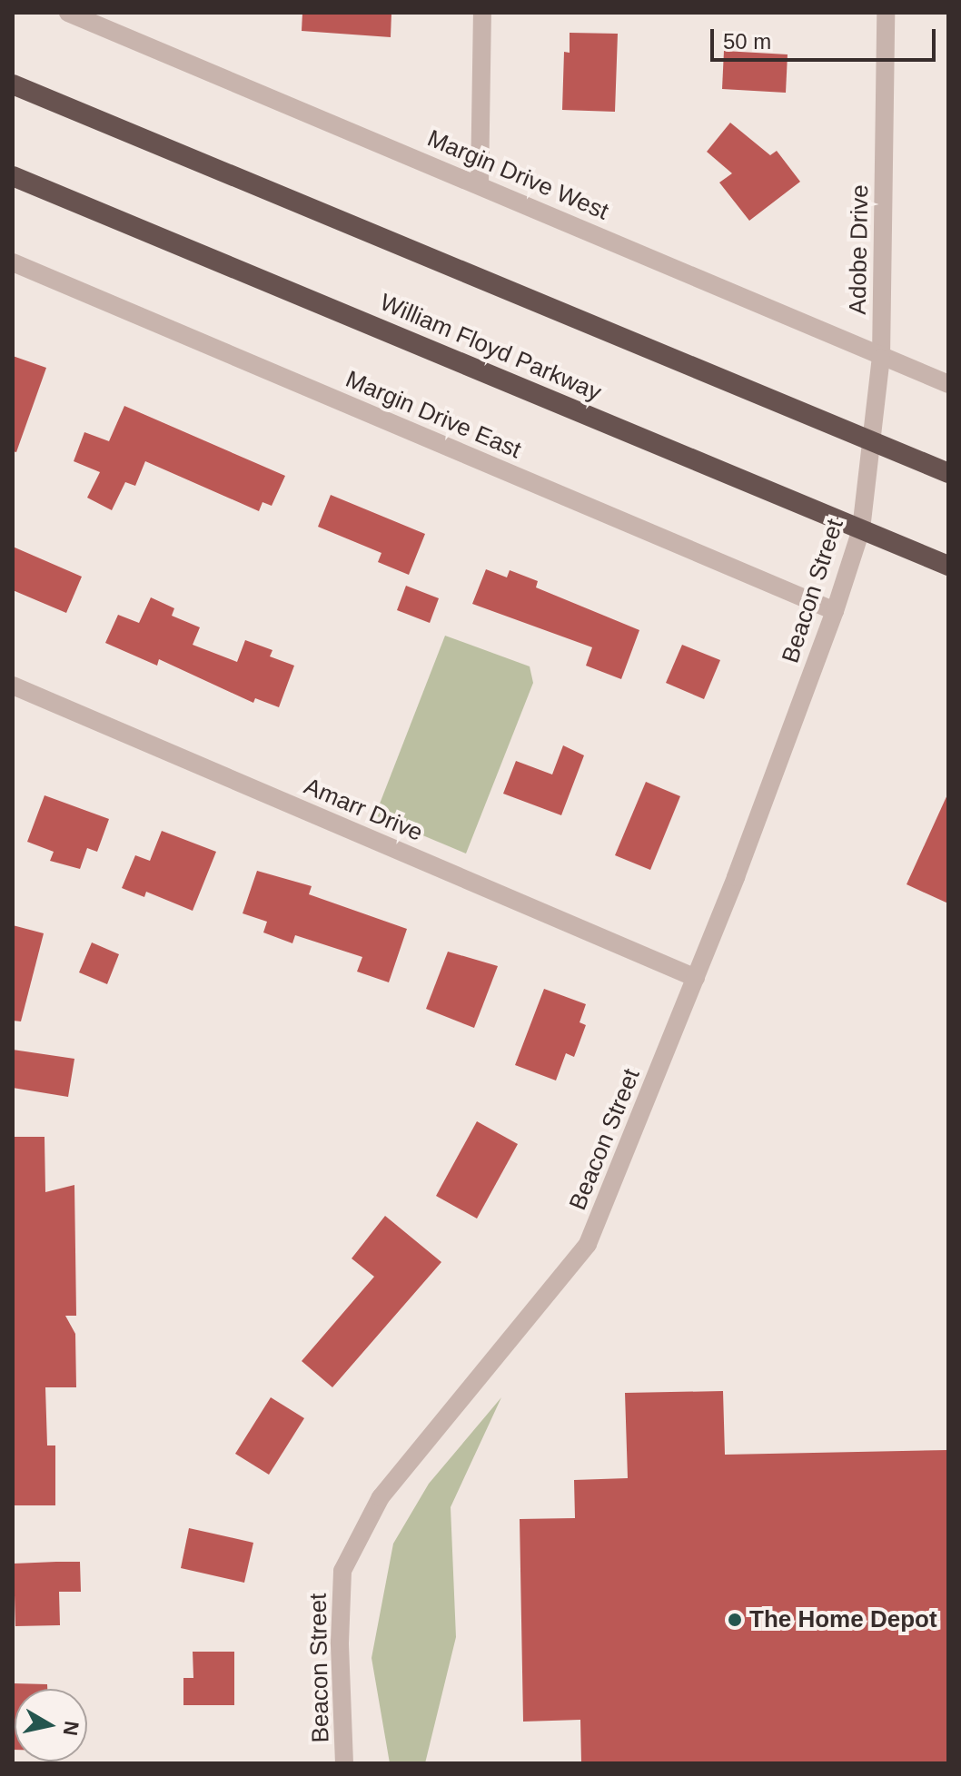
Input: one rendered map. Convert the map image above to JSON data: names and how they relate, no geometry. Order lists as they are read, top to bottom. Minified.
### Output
{"streets":{"highway":["William Floyd Parkway"],"street":["Margin Drive West","Adobe Drive","Margin Drive East","Beacon Street","Amarr Drive"]},"crossings":[["Margin Drive West","Adobe Drive"],["Adobe Drive","Beacon Street"],["William Floyd Parkway","Beacon Street"],["Margin Drive East","Beacon Street"],["Beacon Street","Amarr Drive"]],"places":["The Home Depot"],"scale_bar":"50 m","north":"right"}
